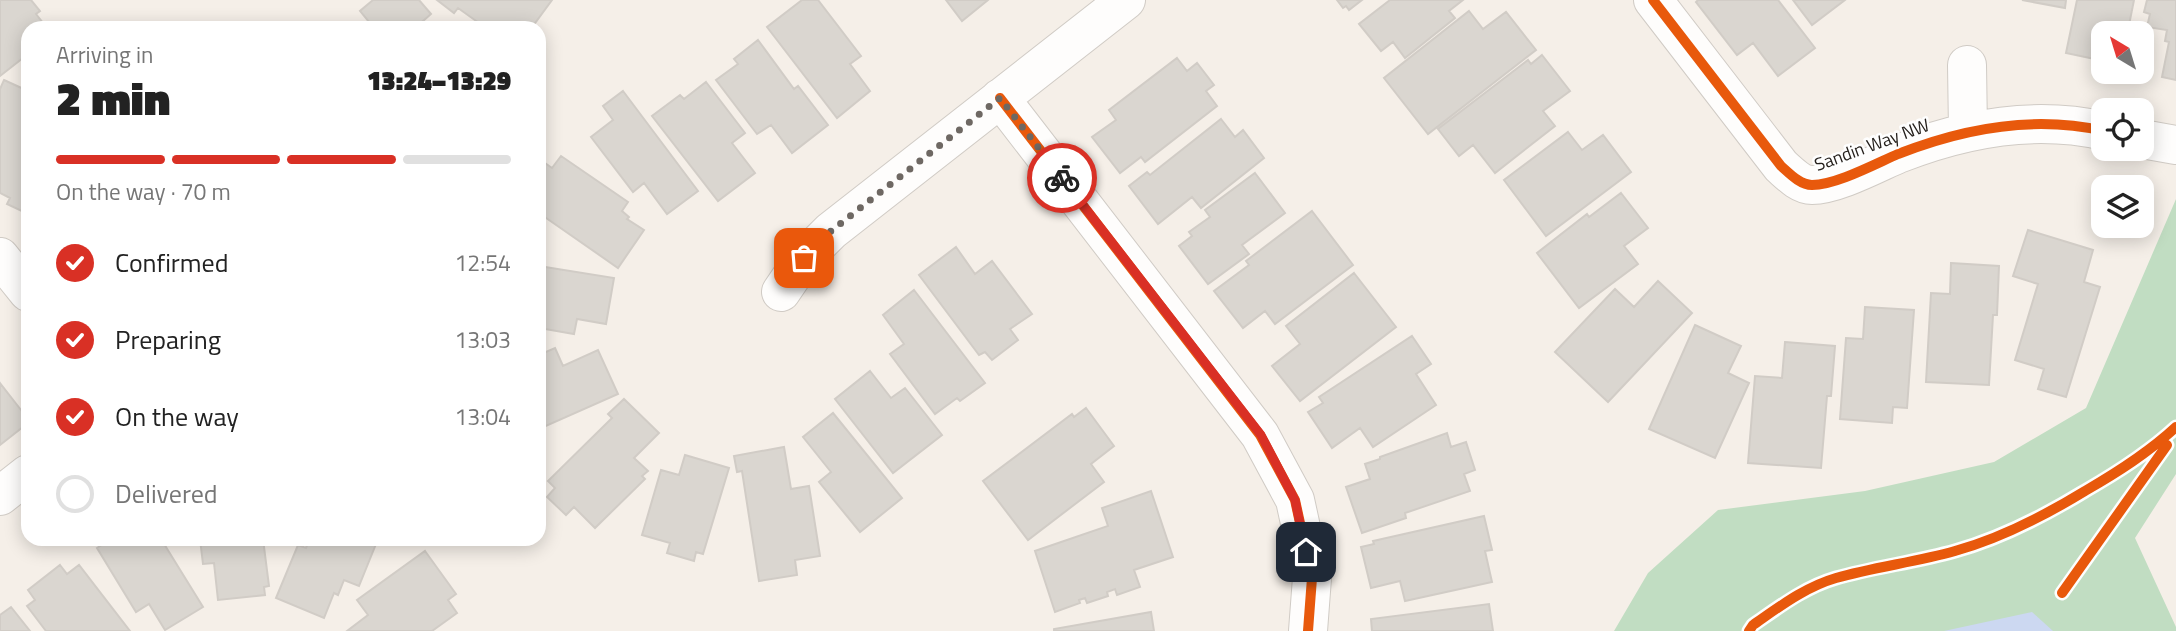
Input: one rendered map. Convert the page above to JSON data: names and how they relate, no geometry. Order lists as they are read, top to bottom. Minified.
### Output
{"streets":{"street":["Sandin Way NW"]},"north":"top left","page":{"heading":["2 min","Arriving in","13:24–13:29"],"bar":"On the way · 70 m","list":[["Confirmed","12:54"],["Preparing","13:03"],["On the way","13:04"],"Delivered"]}}
